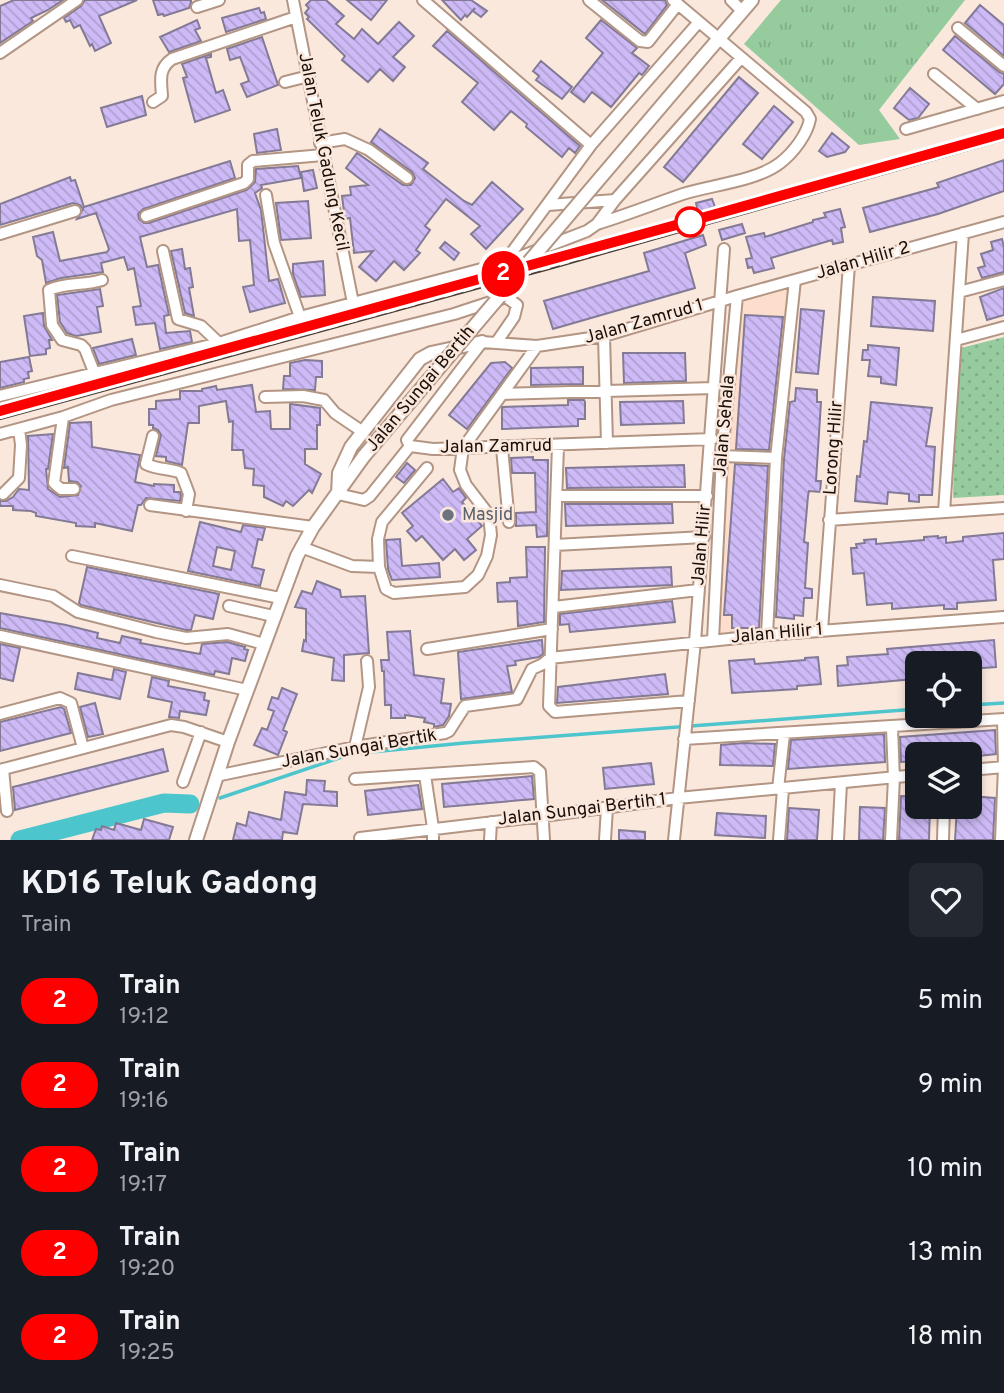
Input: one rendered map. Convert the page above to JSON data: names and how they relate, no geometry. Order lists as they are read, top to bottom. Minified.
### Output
{"streets":{"main road":["Jalan Sungai Bertih"],"street":["Jalan Teluk Gadung Kecil","Jalan Hilir 2","Jalan Zamrud 1","Jalan Sehala","Jalan Zamrud","Lorong Hilir","Jalan Hilir","Jalan Hilir 1","Jalan Sungai Bertik","Jalan Sungai Bertih 1"]},"crossings":[["Jalan Hilir 2","Jalan Zamrud 1"],["Jalan Hilir 2","Jalan Sehala"],["Jalan Hilir 2","Lorong Hilir"],["Jalan Hilir 2","Jalan Hilir"],["Jalan Zamrud 1","Jalan Zamrud"],["Jalan Zamrud 1","Jalan Hilir"],["Jalan Sungai Bertih","Jalan Sungai Bertik"],["Jalan Sehala","Jalan Hilir 1"],["Jalan Zamrud","Jalan Hilir"],["Lorong Hilir","Jalan Hilir 1"],["Jalan Hilir","Jalan Hilir 1"],["Jalan Hilir","Jalan Sungai Bertih 1"],["Jalan Hilir 1","Jalan Sungai Bertik"]],"places":["Masjid"],"page":{"on_map":"2","heading":["KD16 Teluk Gadong","Train"],"list":[{"mark":"2","name":"Train","note":"19:12","value":"5 min"},{"mark":"2","name":"Train","note":"19:16","value":"9 min"},{"mark":"2","name":"Train","note":"19:17","value":"10 min"},{"mark":"2","name":"Train","note":"19:20","value":"13 min"},{"mark":"2","name":"Train","note":"19:25","value":"18 min"}]}}
